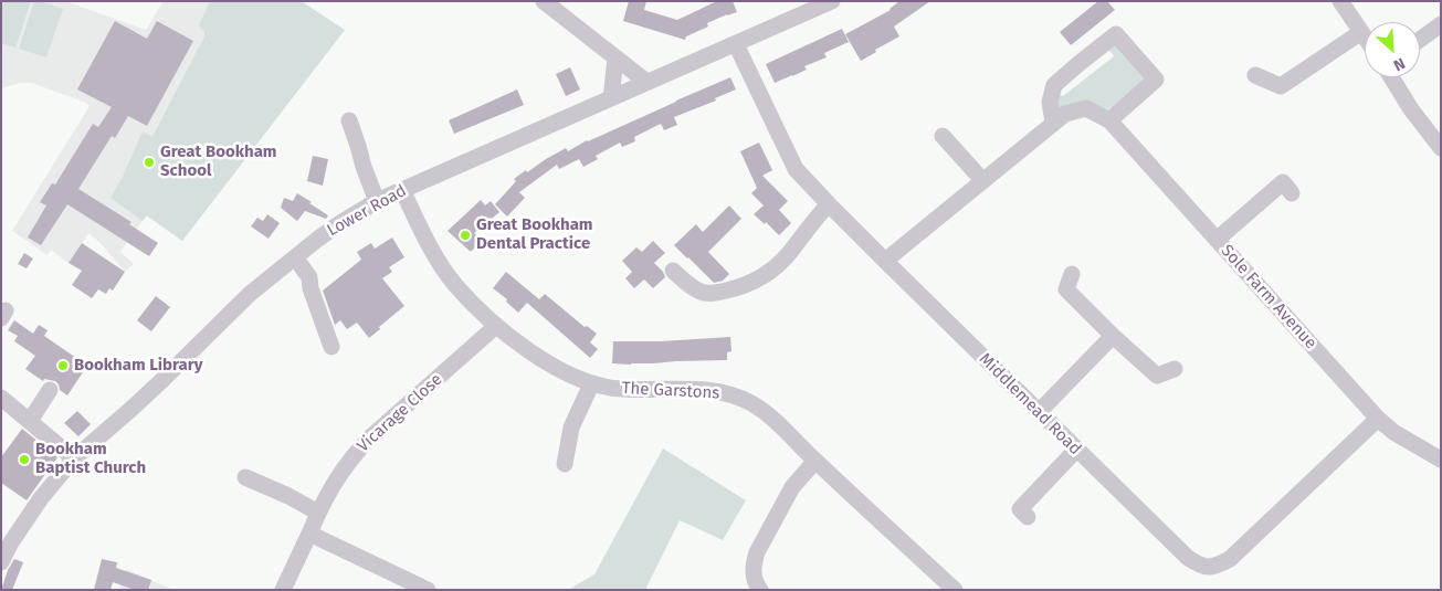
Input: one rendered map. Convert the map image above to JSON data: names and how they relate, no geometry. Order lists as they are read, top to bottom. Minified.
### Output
{"streets":{"street":["Lower Road","Sole Farm Avenue","The Garstons","Middlemead Road","Vicarage Close"]},"crossings":[["Lower Road","The Garstons"],["Lower Road","Middlemead Road"],["Sole Farm Avenue","Middlemead Road"],["The Garstons","Vicarage Close"]],"places":["Great Bookham School","Great Bookham Dental Practice","Bookham Library","Bookham Baptist Church"],"north":"bottom right"}
